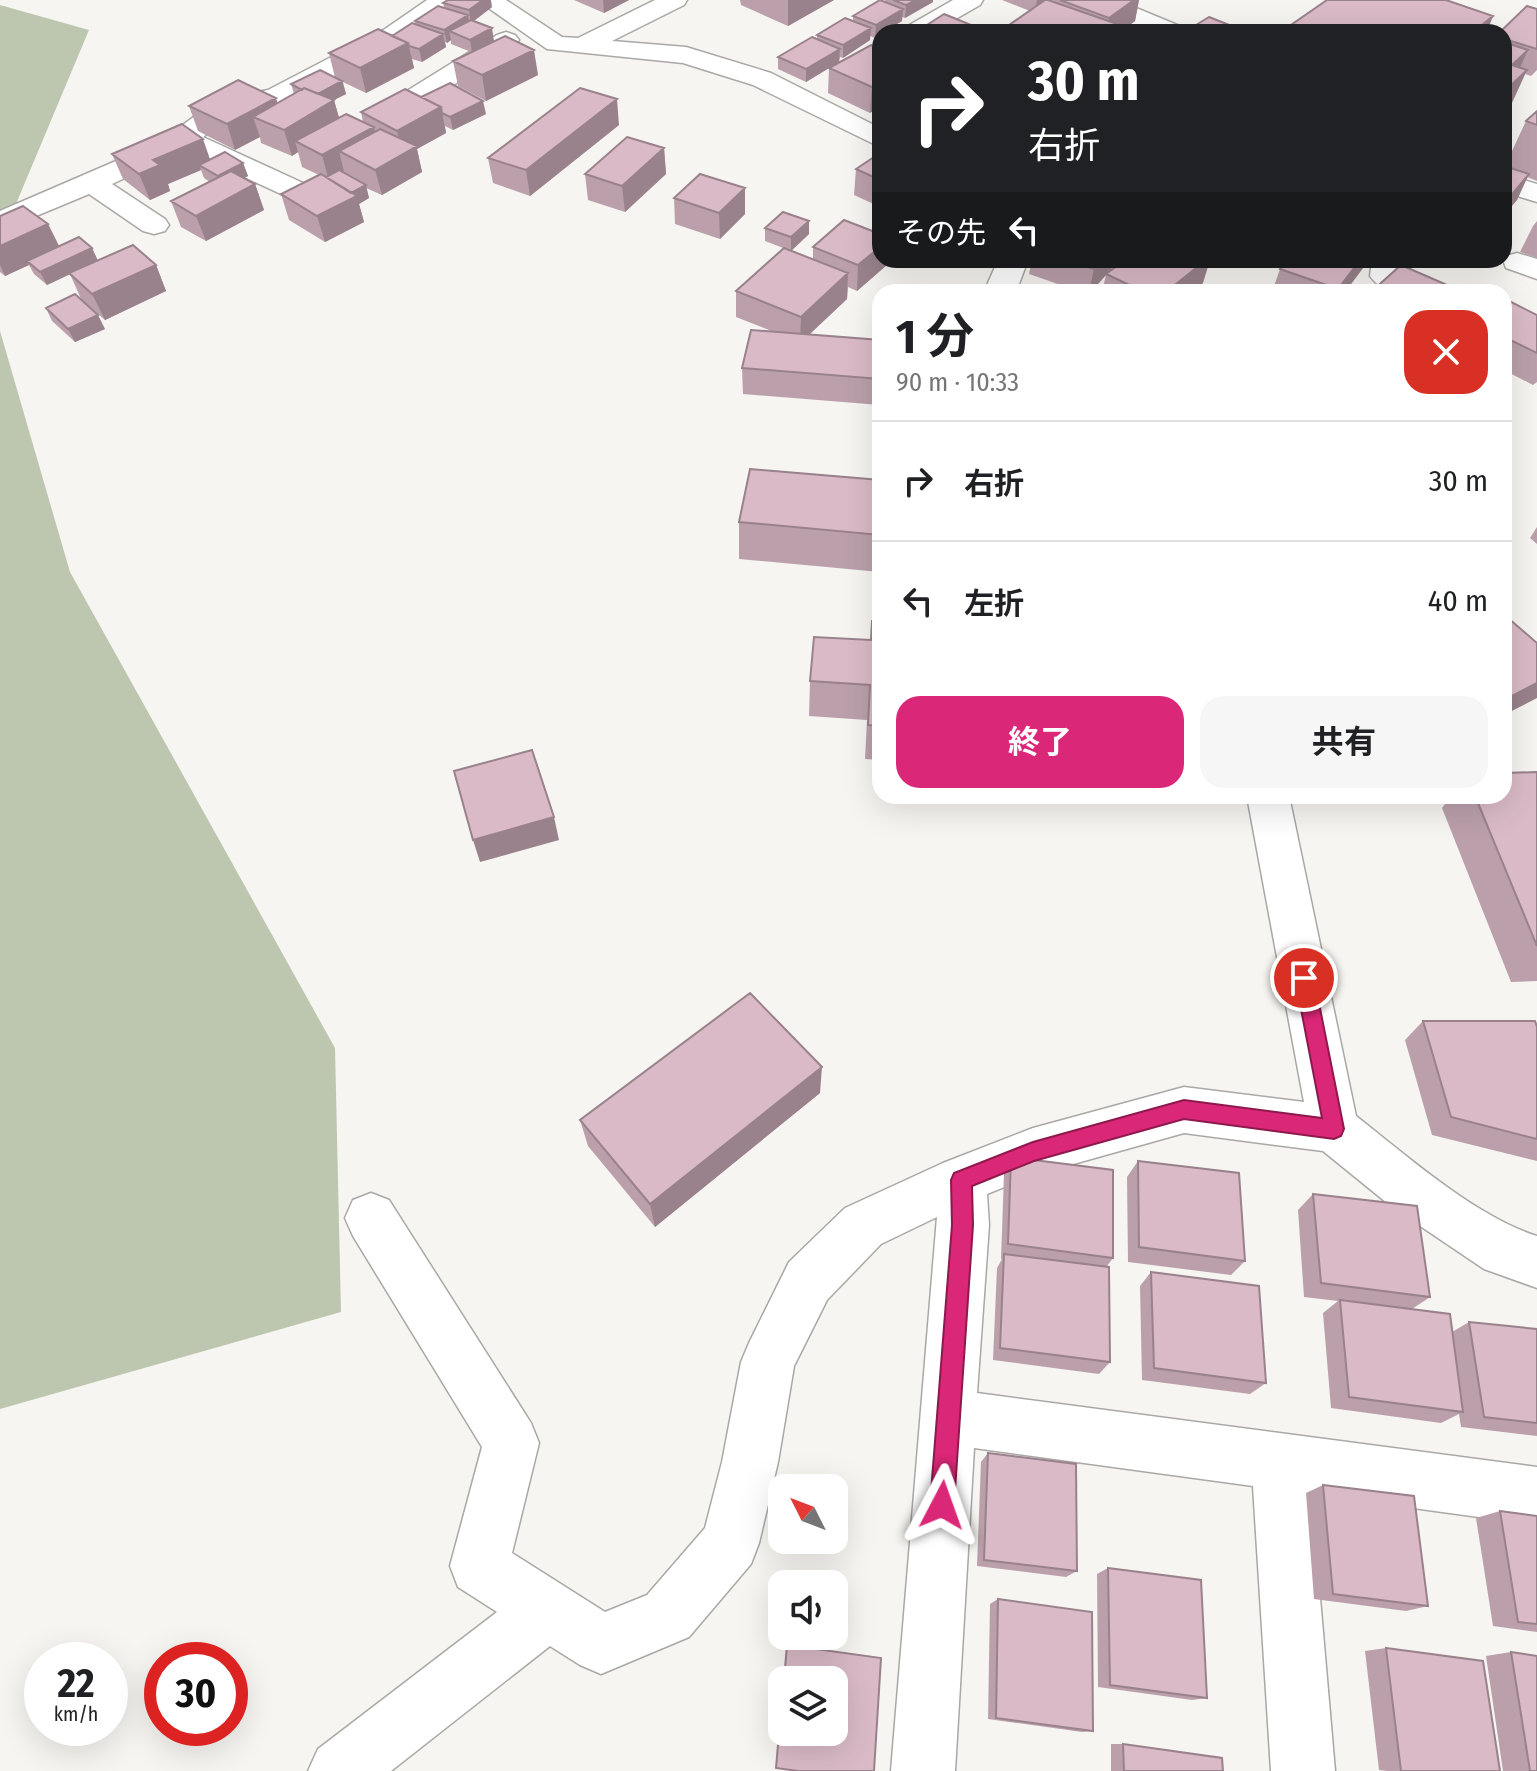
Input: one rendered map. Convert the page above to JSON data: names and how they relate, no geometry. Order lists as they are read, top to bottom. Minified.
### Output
{"north":"top left","page":{"turn":["30 m","右折"],"then":"その先","heading":["1 分","90 m · 10:33"],"list":[{"name":"右折","value":"30 m"},{"name":"左折","value":"40 m"}],"buttons":["終了","共有"],"speed":"22 km/h","limit":"30"}}
